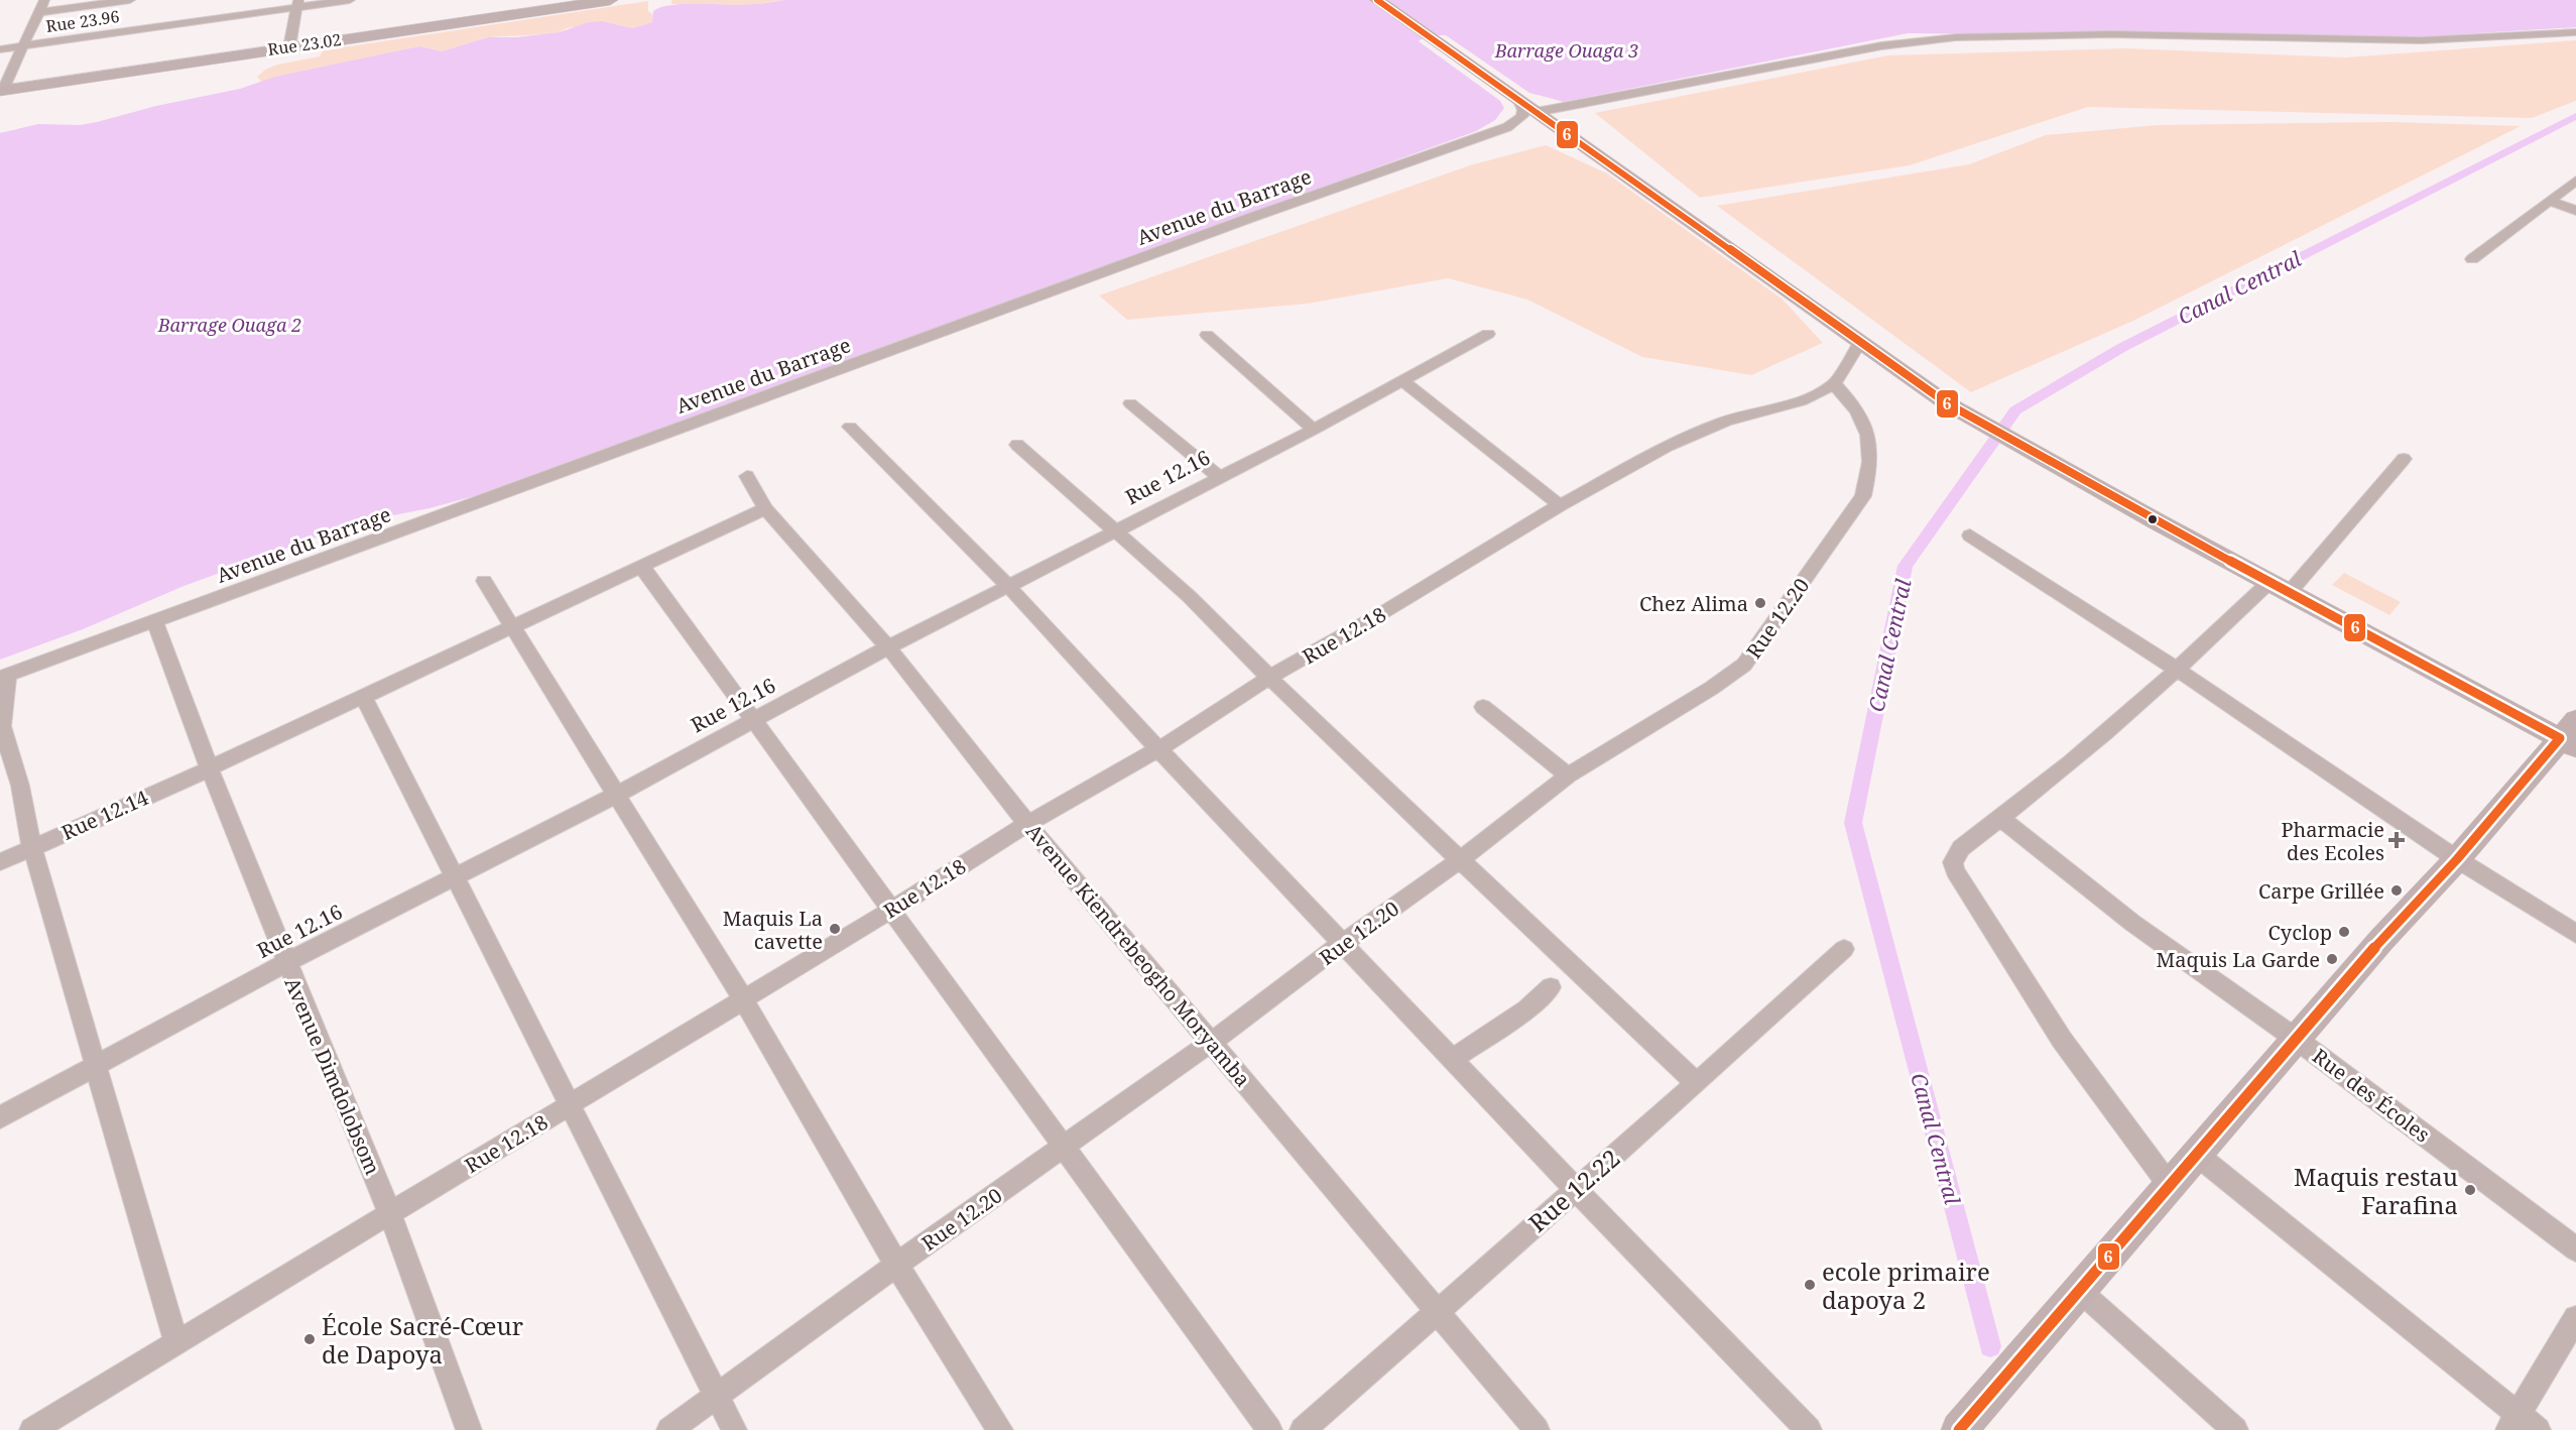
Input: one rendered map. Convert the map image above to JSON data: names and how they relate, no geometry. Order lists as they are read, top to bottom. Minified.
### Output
{"streets":{"street":["Rue 23.96","Rue 23.02","Avenue du Barrage","Rue 12.16","Rue 12.20","Rue 12.18","Rue 12.14","Avenue Kiendrebeogho Moryamba","Avenue Dimdolobsom","Rue des Écoles","Rue 12.22"]},"crossings":[["Avenue du Barrage","Avenue Dimdolobsom"],["Rue 12.16","Avenue Kiendrebeogho Moryamba"],["Rue 12.16","Avenue Dimdolobsom"],["Rue 12.20","Rue 12.18"],["Rue 12.20","Avenue Kiendrebeogho Moryamba"],["Rue 12.18","Avenue Kiendrebeogho Moryamba"],["Rue 12.18","Avenue Dimdolobsom"],["Rue 12.14","Avenue Kiendrebeogho Moryamba"],["Rue 12.14","Avenue Dimdolobsom"],["Avenue Kiendrebeogho Moryamba","Rue 12.22"]],"water":["Barrage Ouaga 3","Canal Central","Barrage Ouaga 2"],"places":{"other":["Chez Alima","Carpe Grillée","Maquis La cavette","Cyclop","Maquis La Garde","Maquis restau Farafina","ecole primaire dapoya 2","École Sacré-Cœur de Dapoya"],"health":["Pharmacie des Ecoles"]},"lines":["transit line 6"]}
